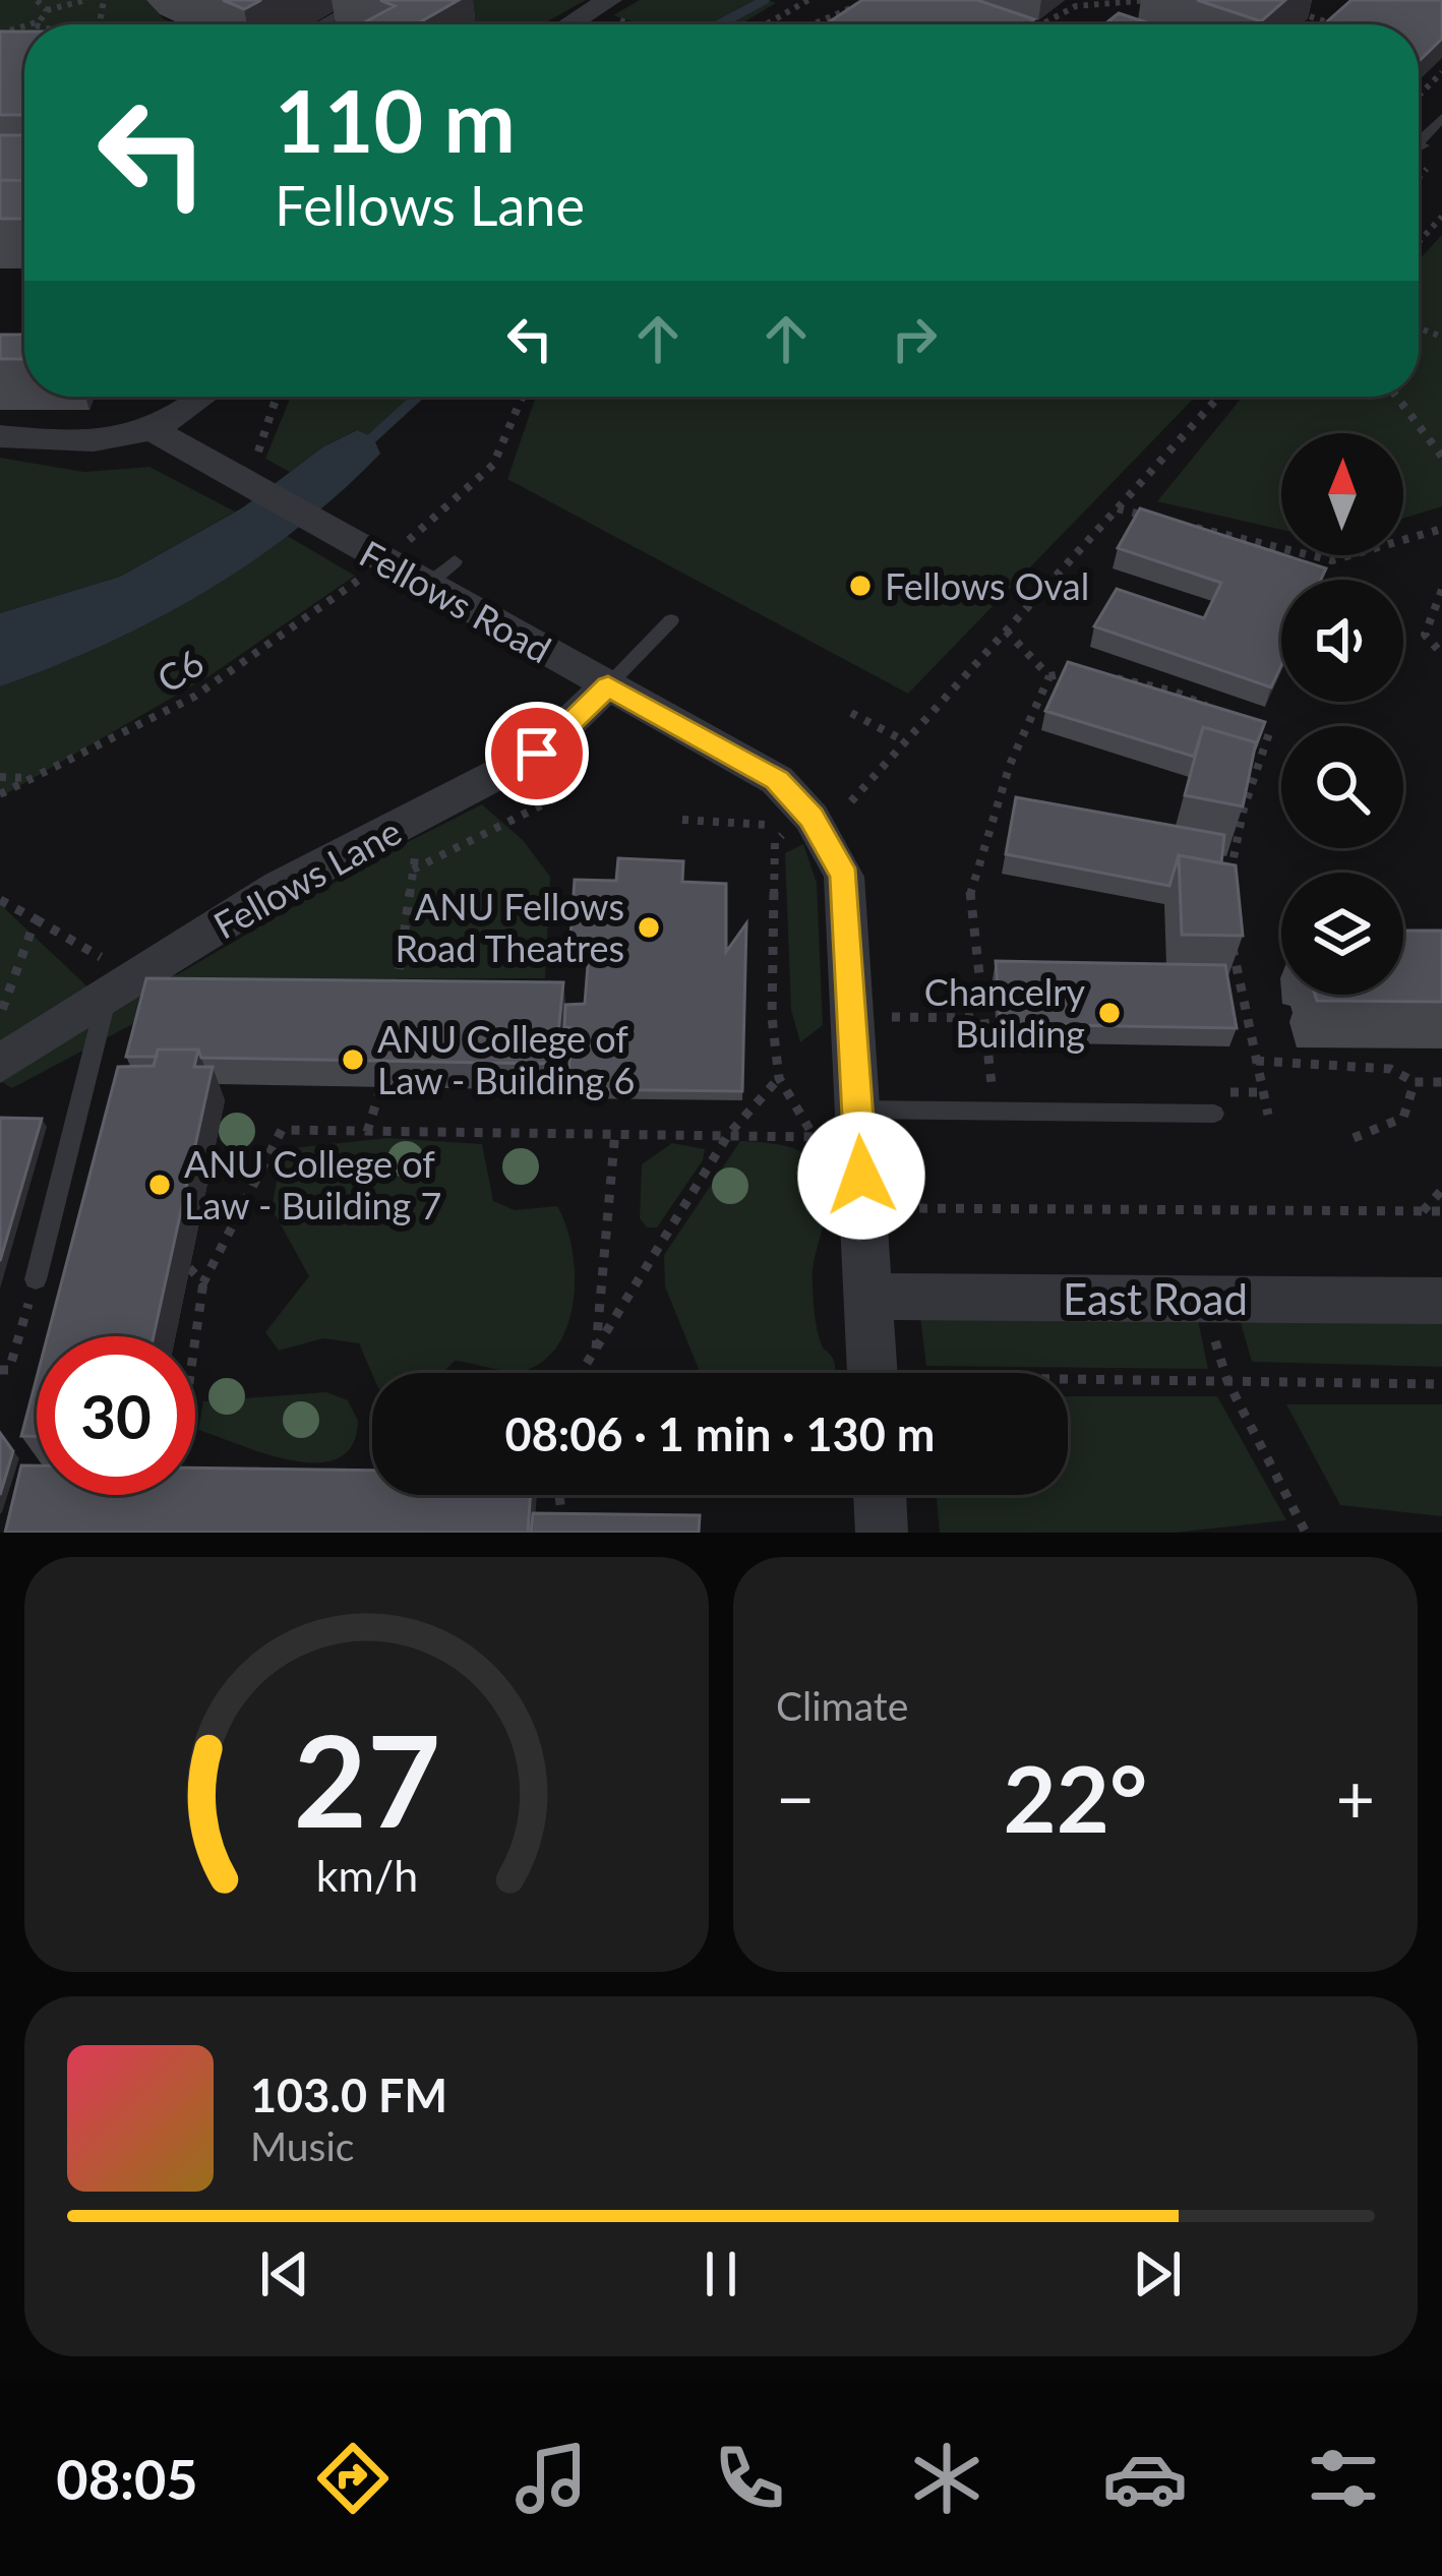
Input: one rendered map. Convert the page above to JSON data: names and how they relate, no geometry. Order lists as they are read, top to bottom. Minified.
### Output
{"streets":{"street":["Fellows Road","Fellows Lane","East Road"],"path":["C6"]},"crossings":[["Fellows Road","Fellows Lane"],["Fellows Road","East Road"]],"places":["Fellows Oval","ANU Fellows Road Theatres","Chancelry Building","ANU College of Law - Building 6","ANU College of Law - Building 7"],"north":"top","page":{"turn":["110 m","Fellows Lane"],"limit":"30","trip":"08:06 · 1 min · 130 m","tile":"Climate","heat":["−","22°","+"],"song":["103.0 FM","Music"],"tabs":"08:05","gauge":["27","km/h"]}}
